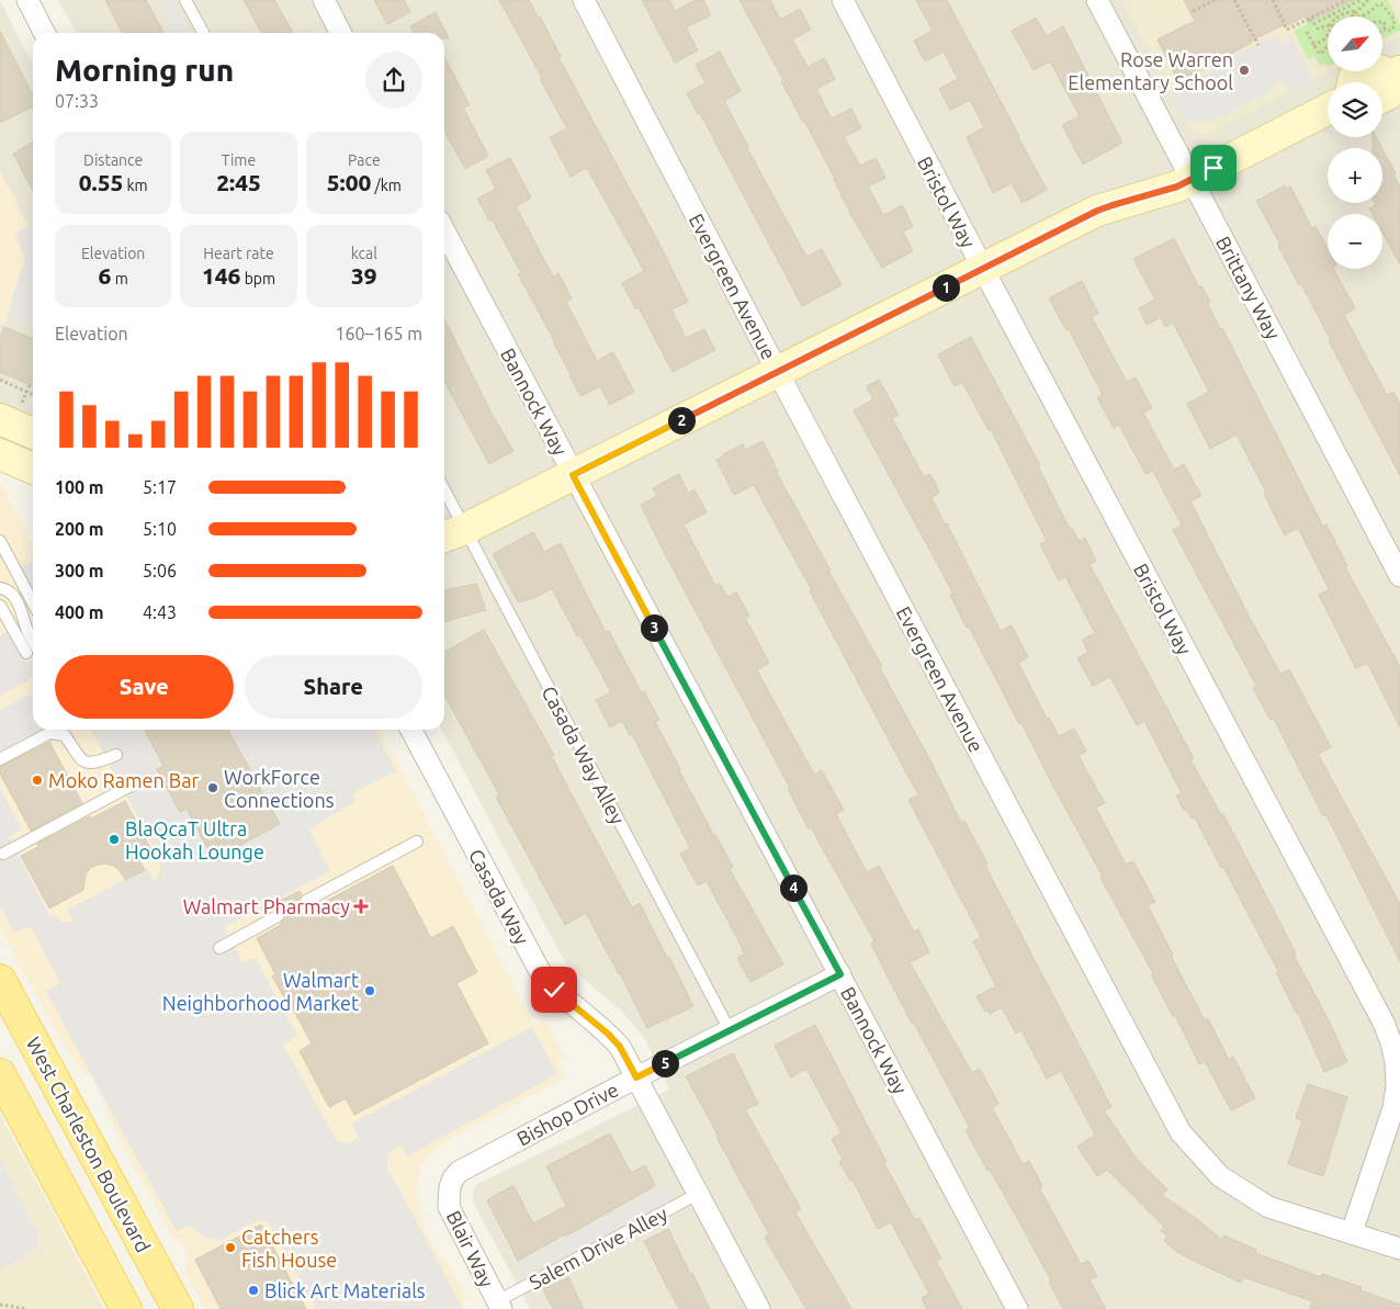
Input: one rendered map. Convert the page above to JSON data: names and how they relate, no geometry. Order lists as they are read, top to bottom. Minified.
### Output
{"streets":{"main road":["West Charleston Boulevard"],"street":["Bristol Way","Evergreen Avenue","Brittany Way","Bannock Way","Casada Way","Bishop Drive","Blair Way"],"lane":["Casada Way Alley","Salem Drive Alley"]},"crossings":[["Bristol Way","Evergreen Avenue"],["Bannock Way","Bishop Drive"],["Casada Way Alley","Bishop Drive"],["Casada Way","Bishop Drive"],["Casada Way","Salem Drive Alley"],["Bishop Drive","Blair Way"],["Salem Drive Alley","Blair Way"]],"places":{"other":["Rose Warren Elementary School","Moko Ramen Bar","WorkForce Connections","BlaQcaT Ultra Hookah Lounge","Walmart Neighborhood Market","Catchers Fish House","Blick Art Materials"],"health":["Walmart Pharmacy"]},"north":"top right","page":{"map_buttons":["+","−"],"heading":["Morning run","07:33"],"stats":[["Distance","0.55 km"],["Time","2:45"],["Pace","5:00 /km"],["Elevation","6 m"],["Heart rate","146 bpm"],["kcal","39"]],"pins":["1","2","3","4","5"],"chart":["Elevation","160–165 m"],"list":[{"name":"100 m","note":"5:17"},{"name":"200 m","note":"5:10"},{"name":"300 m","note":"5:06"},{"name":"400 m","note":"4:43"}],"buttons":["Save","Share"]}}
